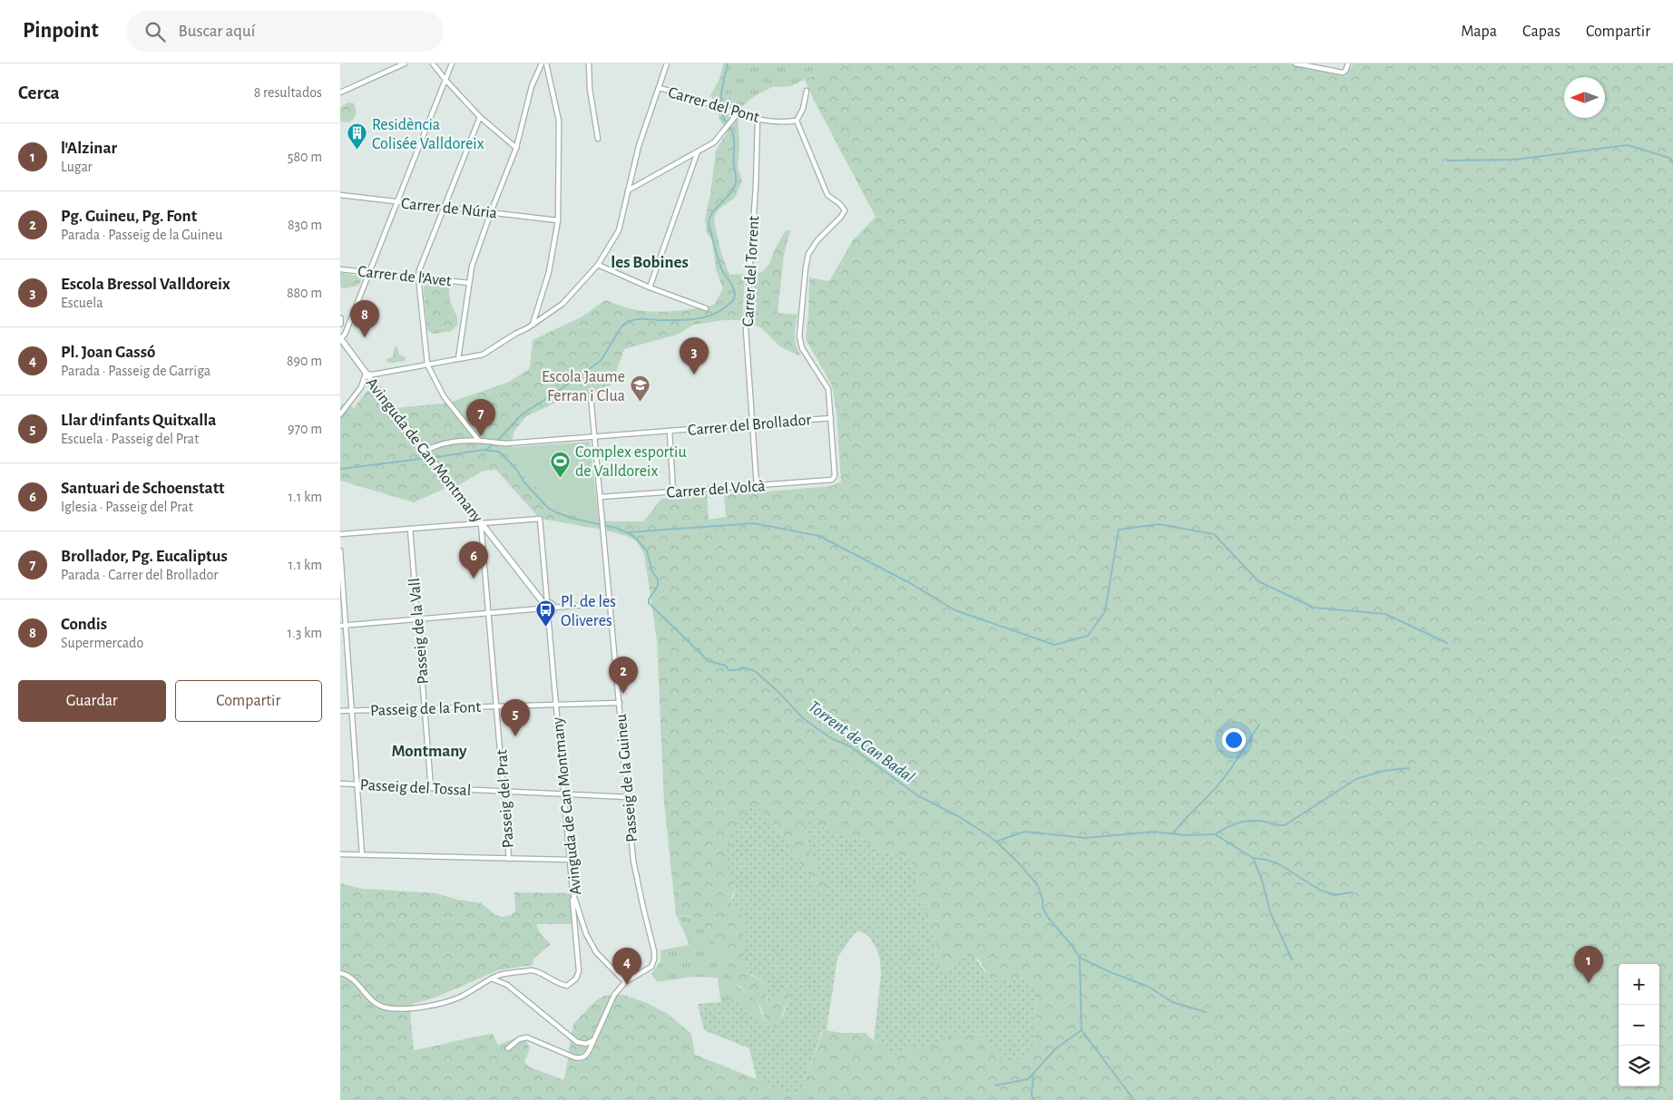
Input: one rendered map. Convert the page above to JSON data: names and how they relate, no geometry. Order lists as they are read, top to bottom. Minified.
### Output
{"streets":{"street":["Carrer del Pont","Carrer de Núria","Carrer del Torrent","Carrer de l'Avet","Carrer del Brollador","Avinguda de Can Montmany","Carrer del Volcà","Passeig de la Vall","Passeig de la Font","Passeig de la Guineu","Passeig del Tossal","Passeig del Prat"]},"crossings":[["Carrer del Pont","Carrer del Torrent"],["Carrer del Torrent","Carrer del Brollador"],["Carrer del Torrent","Carrer del Volcà"],["Carrer del Brollador","Avinguda de Can Montmany"],["Carrer del Brollador","Carrer del Volcà"],["Carrer del Brollador","Passeig de la Guineu"],["Avinguda de Can Montmany","Passeig de la Font"],["Avinguda de Can Montmany","Passeig de la Guineu"],["Avinguda de Can Montmany","Passeig del Tossal"],["Avinguda de Can Montmany","Passeig del Prat"],["Carrer del Volcà","Passeig de la Guineu"],["Passeig de la Vall","Passeig de la Font"],["Passeig de la Vall","Passeig del Tossal"],["Passeig de la Font","Passeig de la Guineu"],["Passeig de la Font","Passeig del Prat"],["Passeig de la Guineu","Passeig del Tossal"],["Passeig del Tossal","Passeig del Prat"]],"districts":["les Bobines","Montmany"],"water":["Torrent de Can Badal"],"places":{"building":["Residència Colisée Valldoreix"],"school or university":["Escola Jaume Ferran i Clua"],"sports":["Complex esportiu de Valldoreix"],"bus stop":["Pl. de les Oliveres"]},"north":"left","page":{"header":"Pinpoint","search":"Buscar aquí","nav":["Mapa","Capas","Compartir"],"heading":["Cerca","8 resultados"],"list":[{"mark":"1","name":"l'Alzinar","note":"Lugar","value":"580 m"},{"mark":"2","name":"Pg. Guineu, Pg. Font","note":"Parada · Passeig de la Guineu","value":"830 m"},{"mark":"3","name":"Escola Bressol Valldoreix","note":"Escuela","value":"880 m"},{"mark":"4","name":"Pl. Joan Gassó","note":"Parada · Passeig de Garriga","value":"890 m"},{"mark":"5","name":"Llar d'infants Quitxalla","note":"Escuela · Passeig del Prat","value":"970 m"},{"mark":"6","name":"Santuari de Schoenstatt","note":"Iglesia · Passeig del Prat","value":"1.1 km"},{"mark":"7","name":"Brollador, Pg. Eucaliptus","note":"Parada · Carrer del Brollador","value":"1.1 km"},{"mark":"8","name":"Condis","note":"Supermercado","value":"1.3 km"}],"pins":["8","3","7","6","2","5","1","4"],"buttons":["Guardar","Compartir"],"map_buttons":["+","−"]}}
